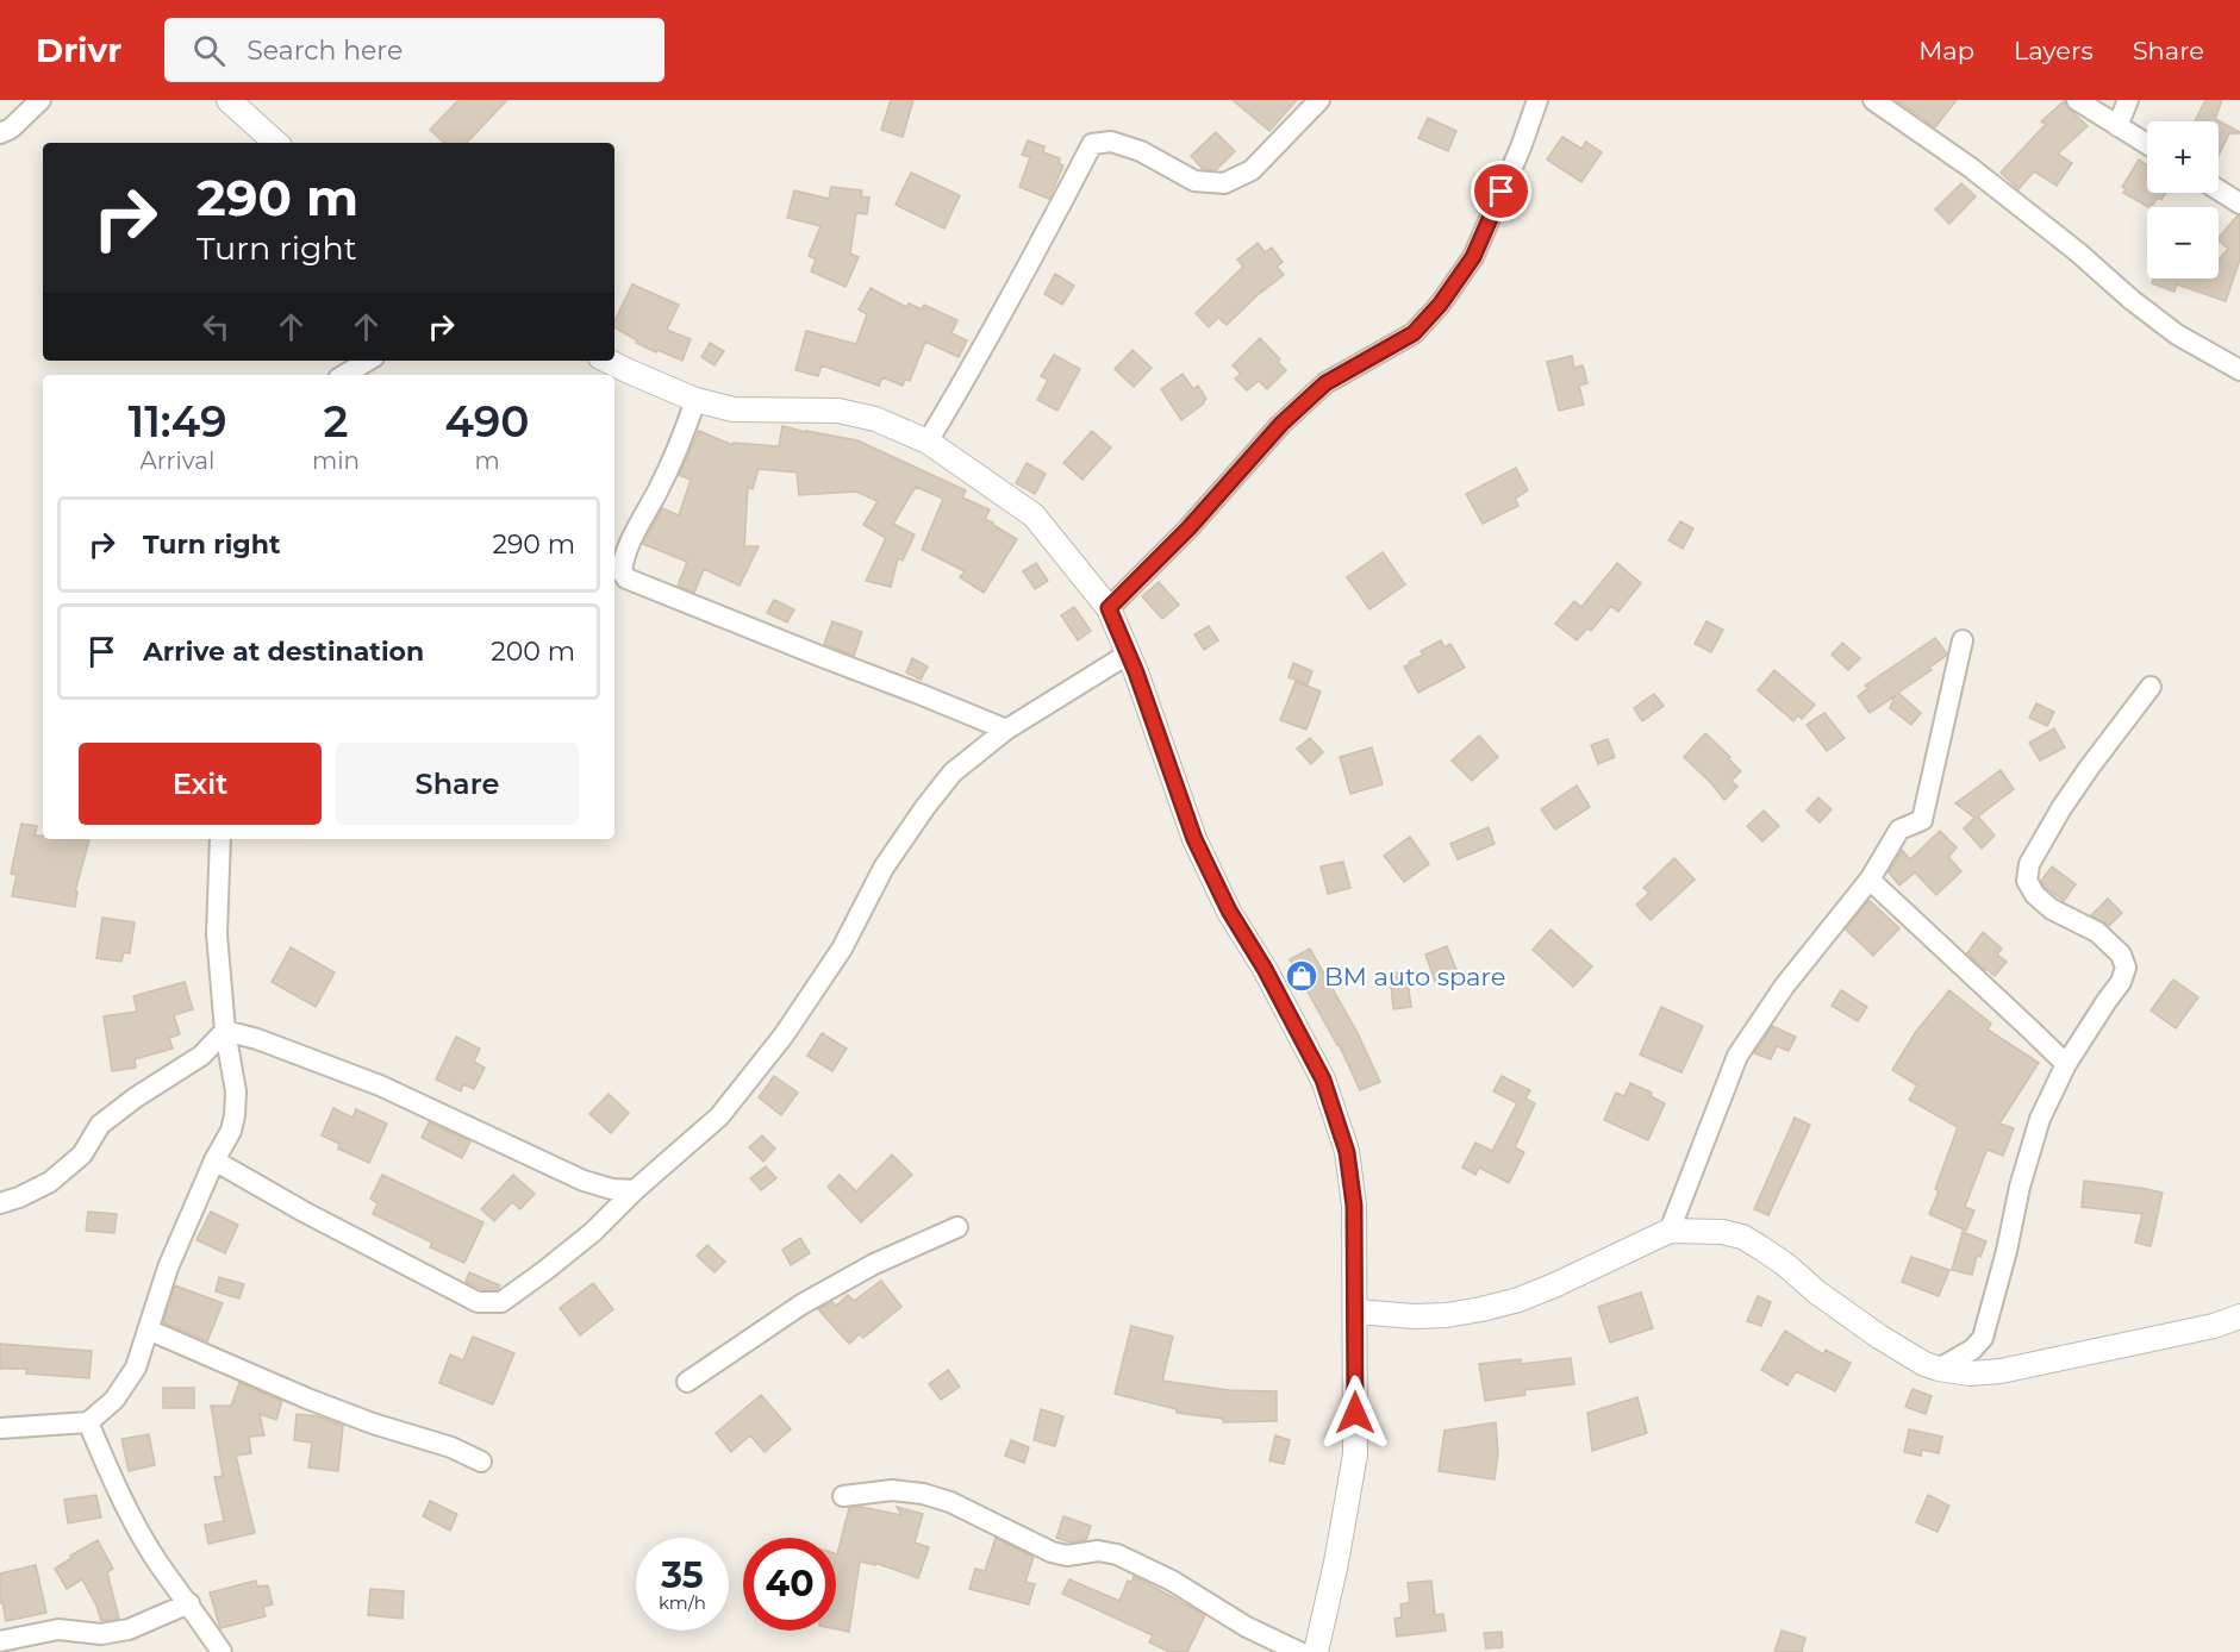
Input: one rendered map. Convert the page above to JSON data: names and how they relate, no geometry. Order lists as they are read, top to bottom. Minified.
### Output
{"places":{"shop":["BM auto spare"]},"page":{"header":"Drivr","search":"Search here","nav":["Map","Layers","Share"],"map_buttons":["+","−"],"turn":["290 m","Turn right"],"eta":["11:49","Arrival","2","min","490","m"],"list":[{"name":"Turn right","value":"290 m"},{"name":"Arrive at destination","value":"200 m"}],"buttons":["Exit","Share"],"speed":"35 km/h","limit":"40"}}
